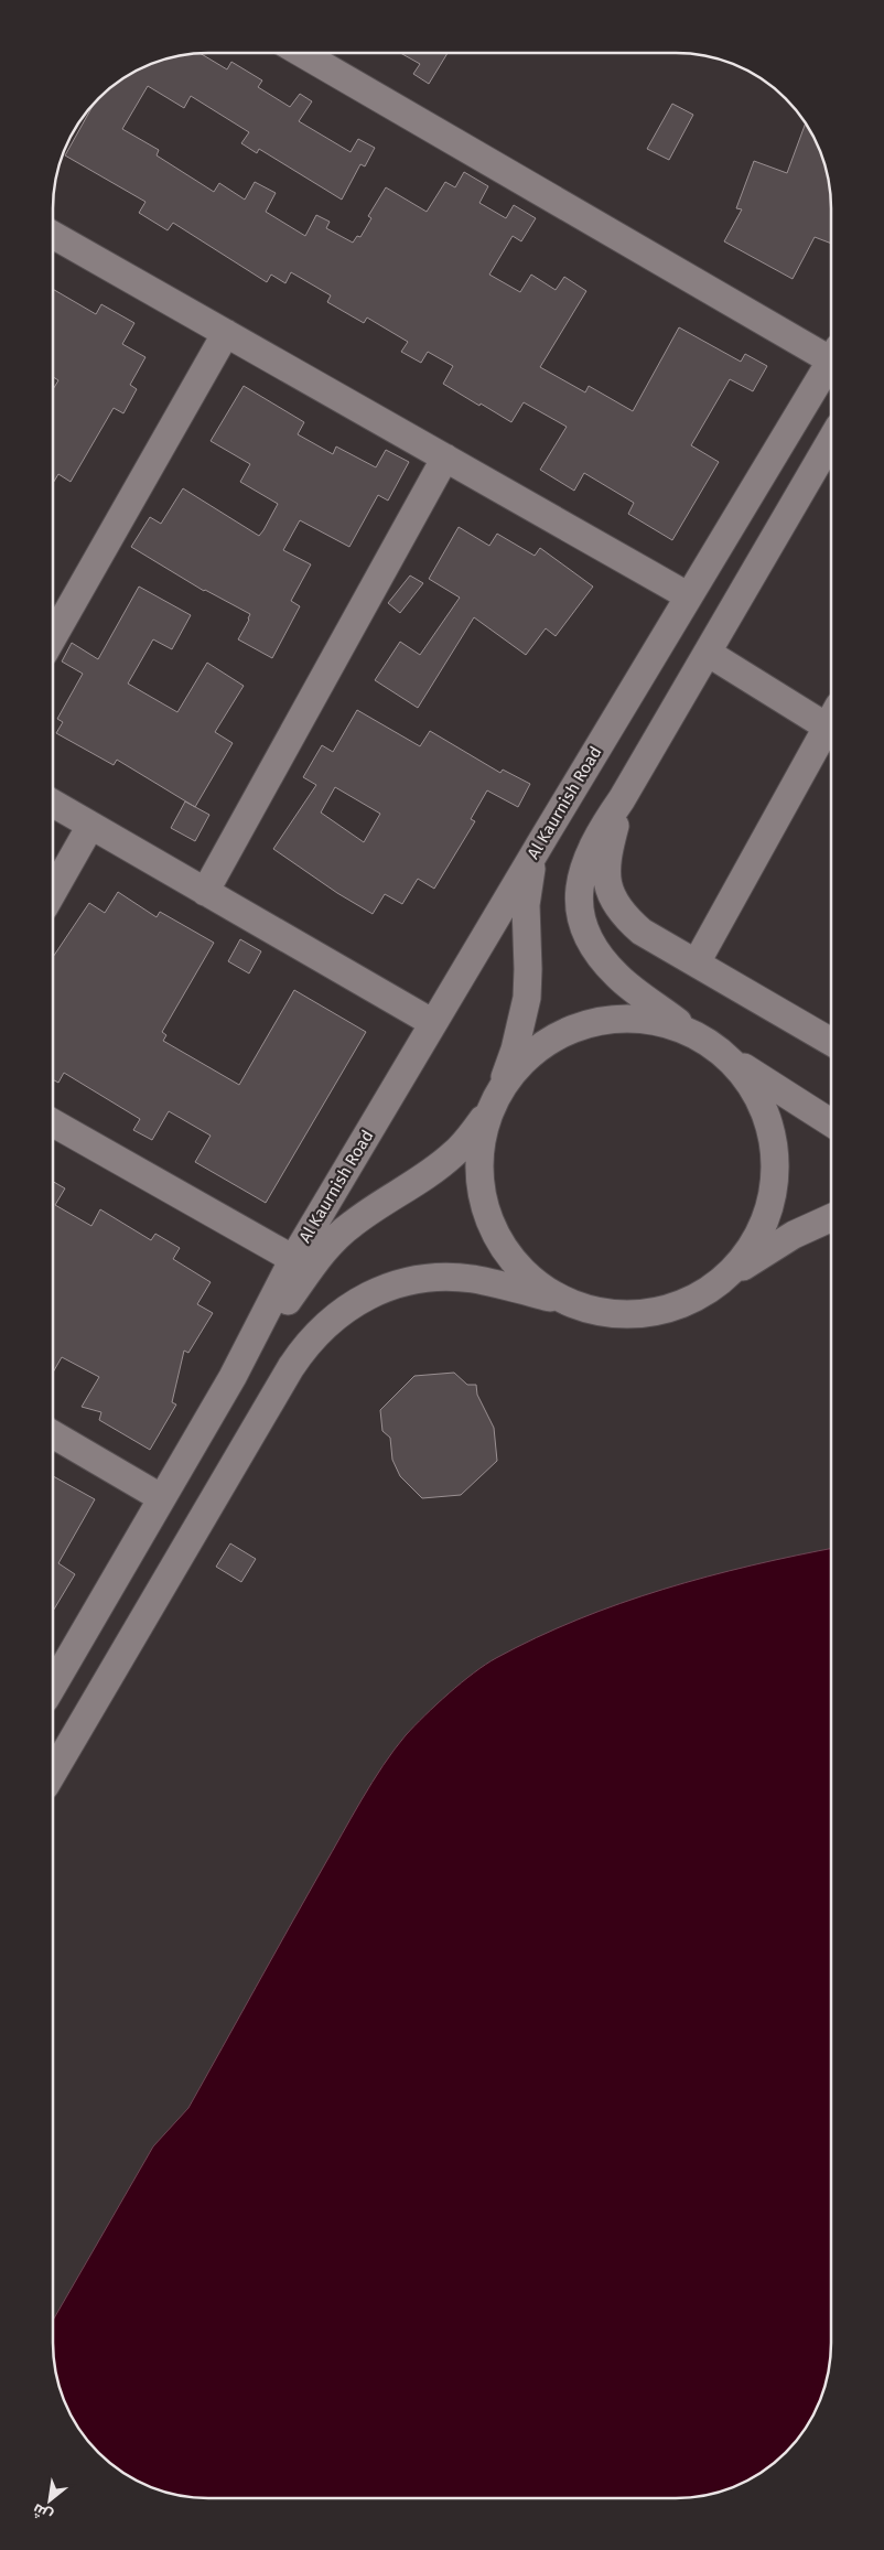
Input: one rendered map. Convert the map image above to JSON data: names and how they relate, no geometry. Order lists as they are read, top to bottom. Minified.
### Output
{"streets":{"street":["Al Kaurnish Road"]},"north":"bottom left"}
